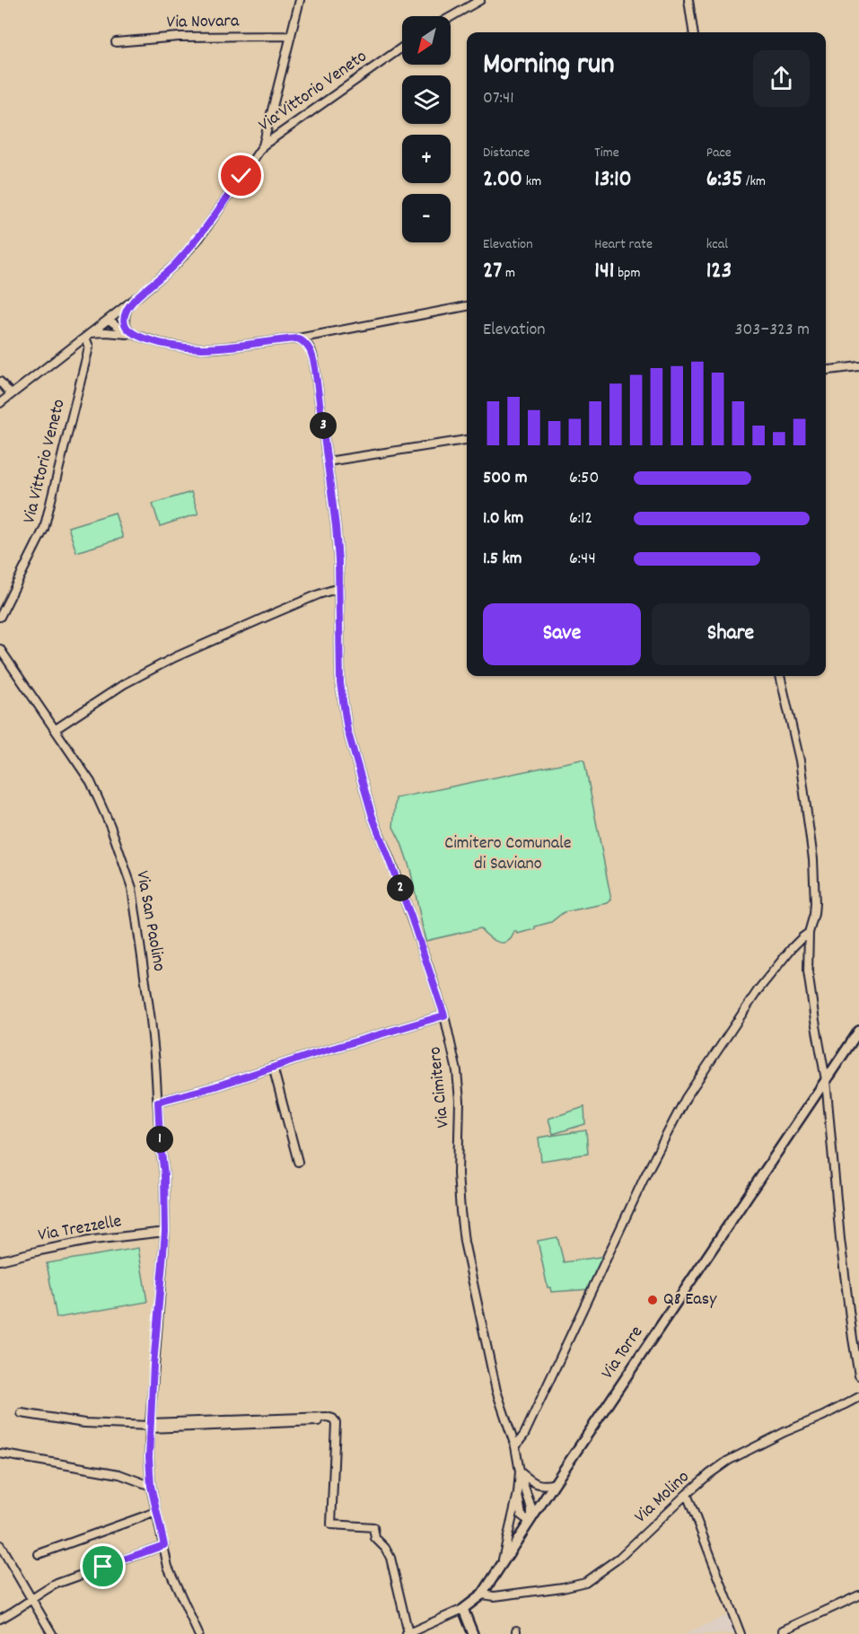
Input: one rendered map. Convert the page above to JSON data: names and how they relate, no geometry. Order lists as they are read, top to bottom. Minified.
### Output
{"streets":{"main road":["Via Torre"],"street":["Via Novara","Via Vittorio Veneto","Via San Paolino","Via Cimitero","Via Trezzelle","Via Molino"]},"crossings":[["Via San Paolino","Via Trezzelle"],["Via Cimitero","Via Torre"],["Via Torre","Via Molino"]],"parks":["Cimitero Comunale di Saviano"],"places":["Q8 Easy"],"north":"bottom left","page":{"map_buttons":["+","−"],"heading":["Morning run","07:41"],"stats":[["Distance","2.00 km"],["Time","13:10"],["Pace","6:35 /km"],["Elevation","27 m"],["Heart rate","141 bpm"],["kcal","123"]],"chart":["Elevation","303–323 m"],"pins":["3","2","1"],"list":[{"name":"500 m","note":"6:50"},{"name":"1.0 km","note":"6:12"},{"name":"1.5 km","note":"6:44"}],"buttons":["Save","Share"]}}
